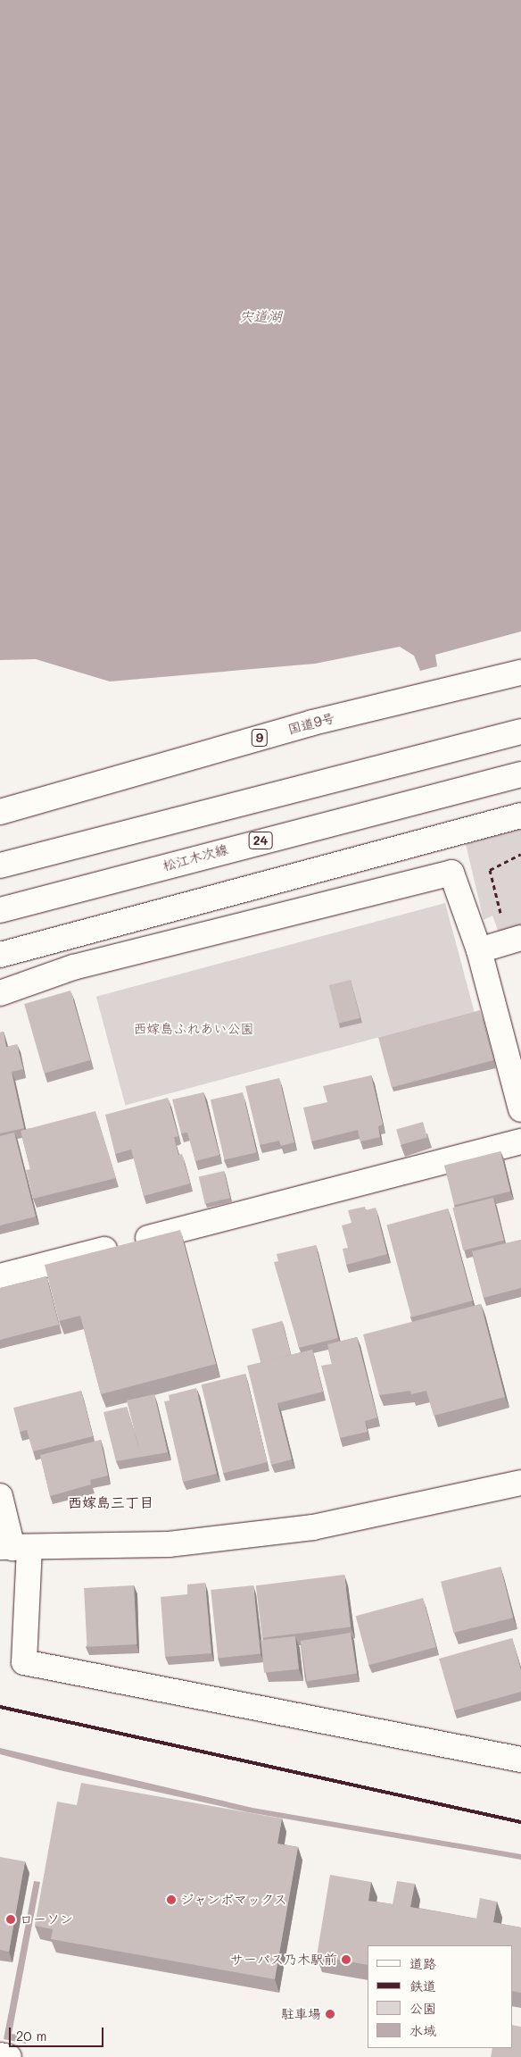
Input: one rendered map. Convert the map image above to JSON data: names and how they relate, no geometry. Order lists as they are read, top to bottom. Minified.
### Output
{"streets":{"main road":["国道9号","9","24","松江木次線"]},"districts":["西嫁島三丁目"],"water":["宍道湖"],"parks":["西嫁島ふれあい公園"],"places":["ジャンボマックス","ローソン","サーパス乃木駅前","駐車場"],"legend":["道路","鉄道","公園","水域"],"scale_bar":"20 m"}
